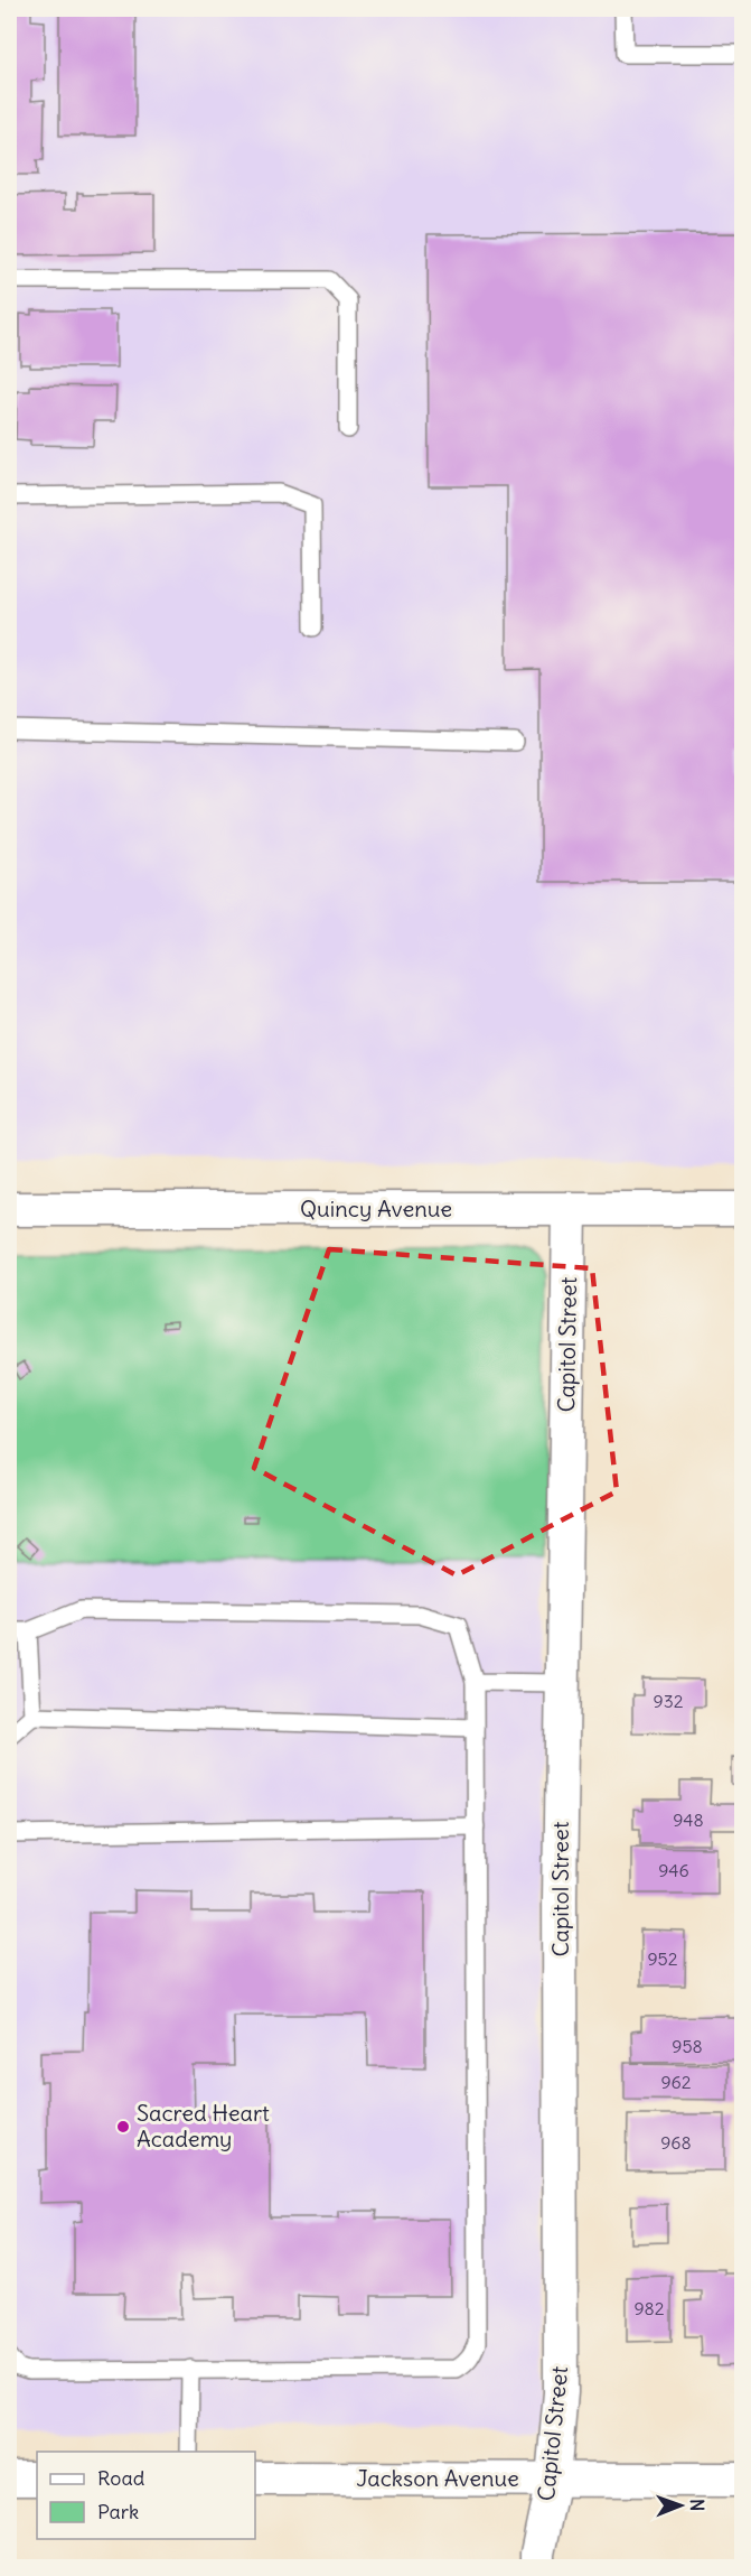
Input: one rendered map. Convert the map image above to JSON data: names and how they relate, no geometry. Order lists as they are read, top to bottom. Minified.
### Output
{"streets":{"street":["Quincy Avenue","Capitol Street","Jackson Avenue"]},"crossings":[["Quincy Avenue","Capitol Street"],["Capitol Street","Jackson Avenue"]],"places":["Sacred Heart Academy"],"house_numbers":["932","948","946","952","958","962","968","982"],"legend":["Road","Park"],"north":"right"}
